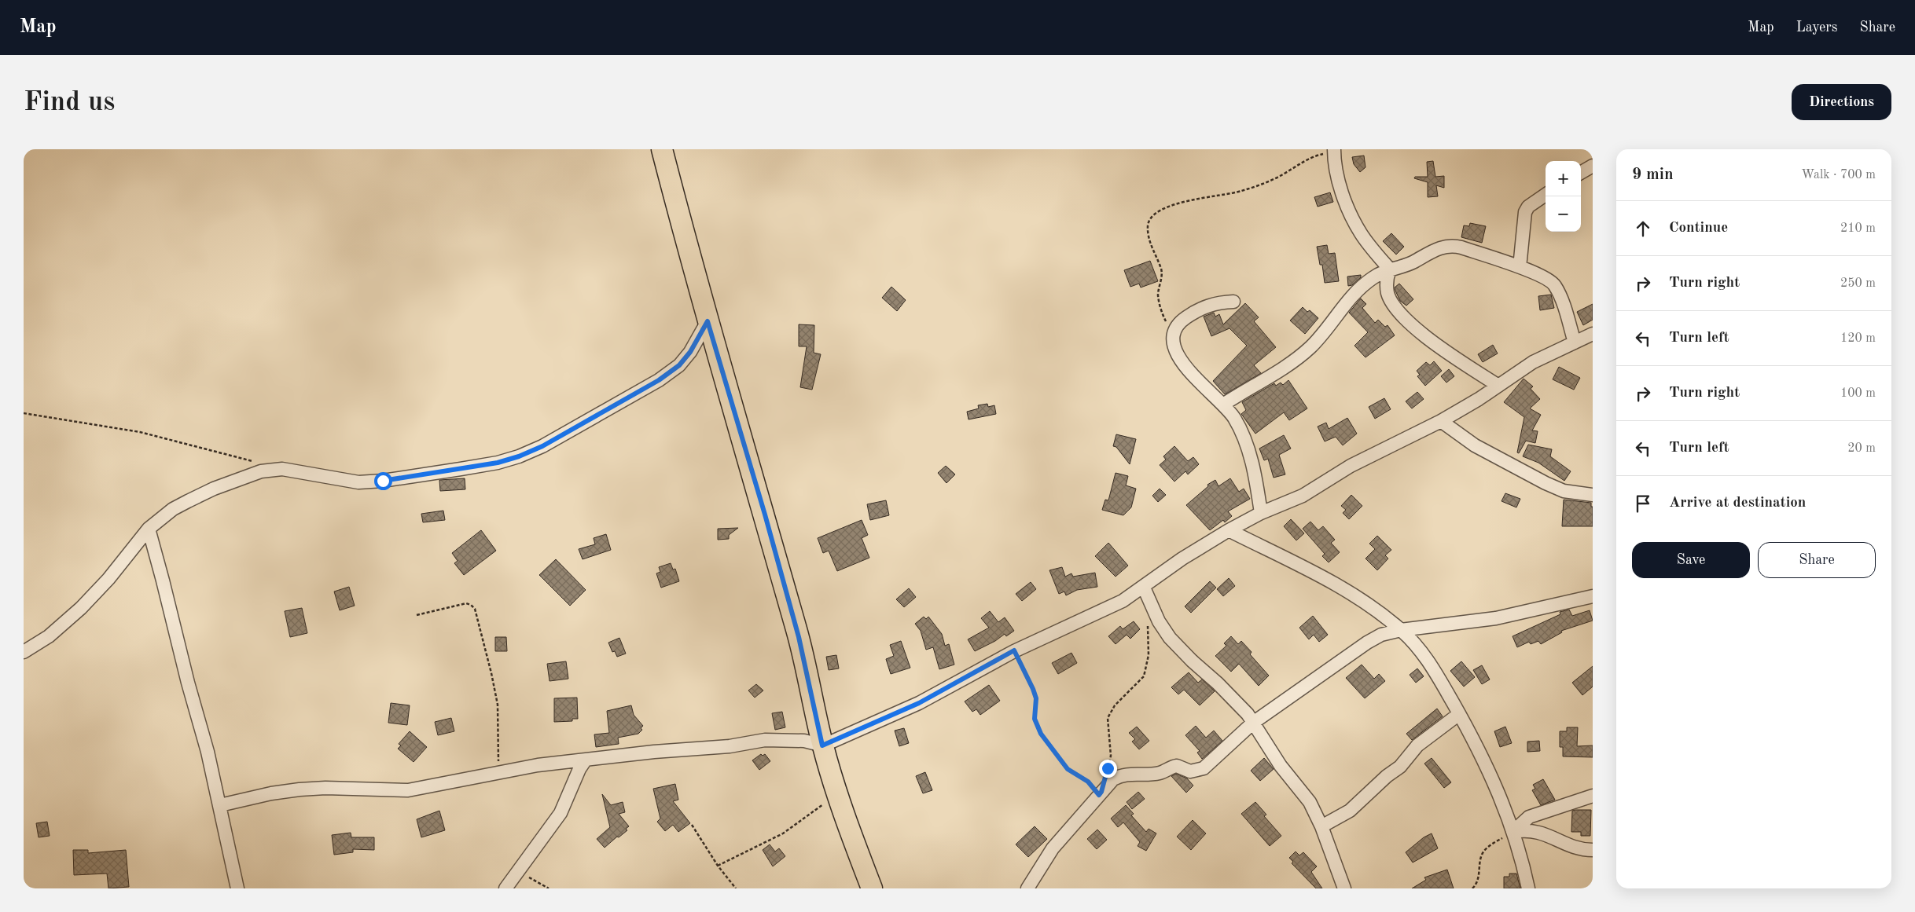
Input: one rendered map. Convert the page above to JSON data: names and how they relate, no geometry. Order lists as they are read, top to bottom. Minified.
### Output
{"page":{"header":"Map","nav":["Map","Layers","Share"],"buttons":["Directions",["Save","Share"]],"title":"Find us","heading":["9 min","Walk · 700 m"],"map_buttons":["+","−"],"list":[["Continue","210 m"],["Turn right","250 m"],["Turn left","120 m"],["Turn right","100 m"],["Turn left","20 m"],"Arrive at destination"]}}
